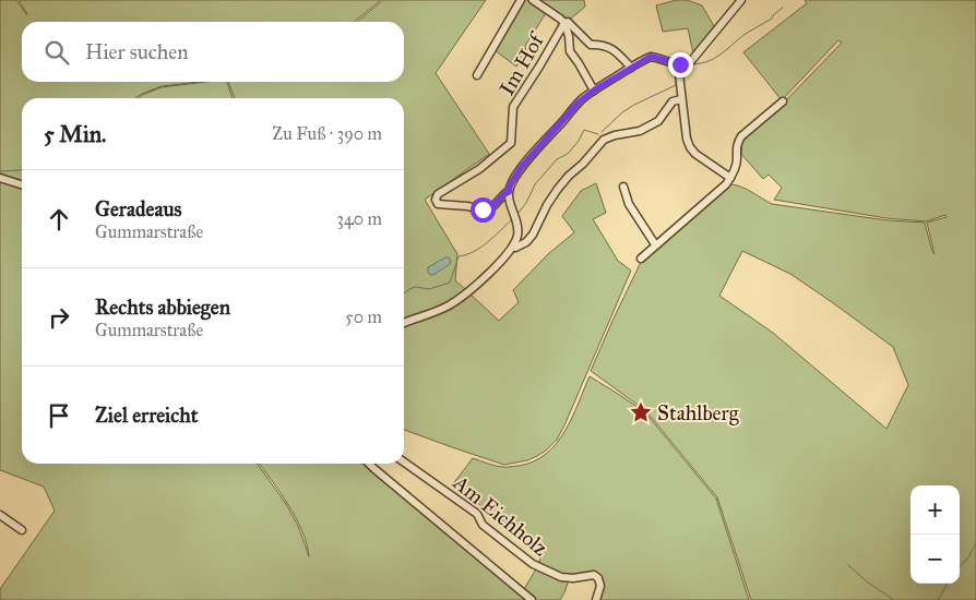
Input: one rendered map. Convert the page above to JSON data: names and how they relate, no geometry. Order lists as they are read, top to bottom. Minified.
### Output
{"streets":{"street":["Im Hof","Am Eichholz"]},"places":{"place":["Stahlberg"]},"page":{"search":"Hier suchen","heading":["5 Min.","Zu Fuß · 390 m"],"list":[["Geradeaus","Gummarstraße","340 m"],["Rechts abbiegen","Gummarstraße","50 m"],"Ziel erreicht"],"map_buttons":["+","−"]}}
